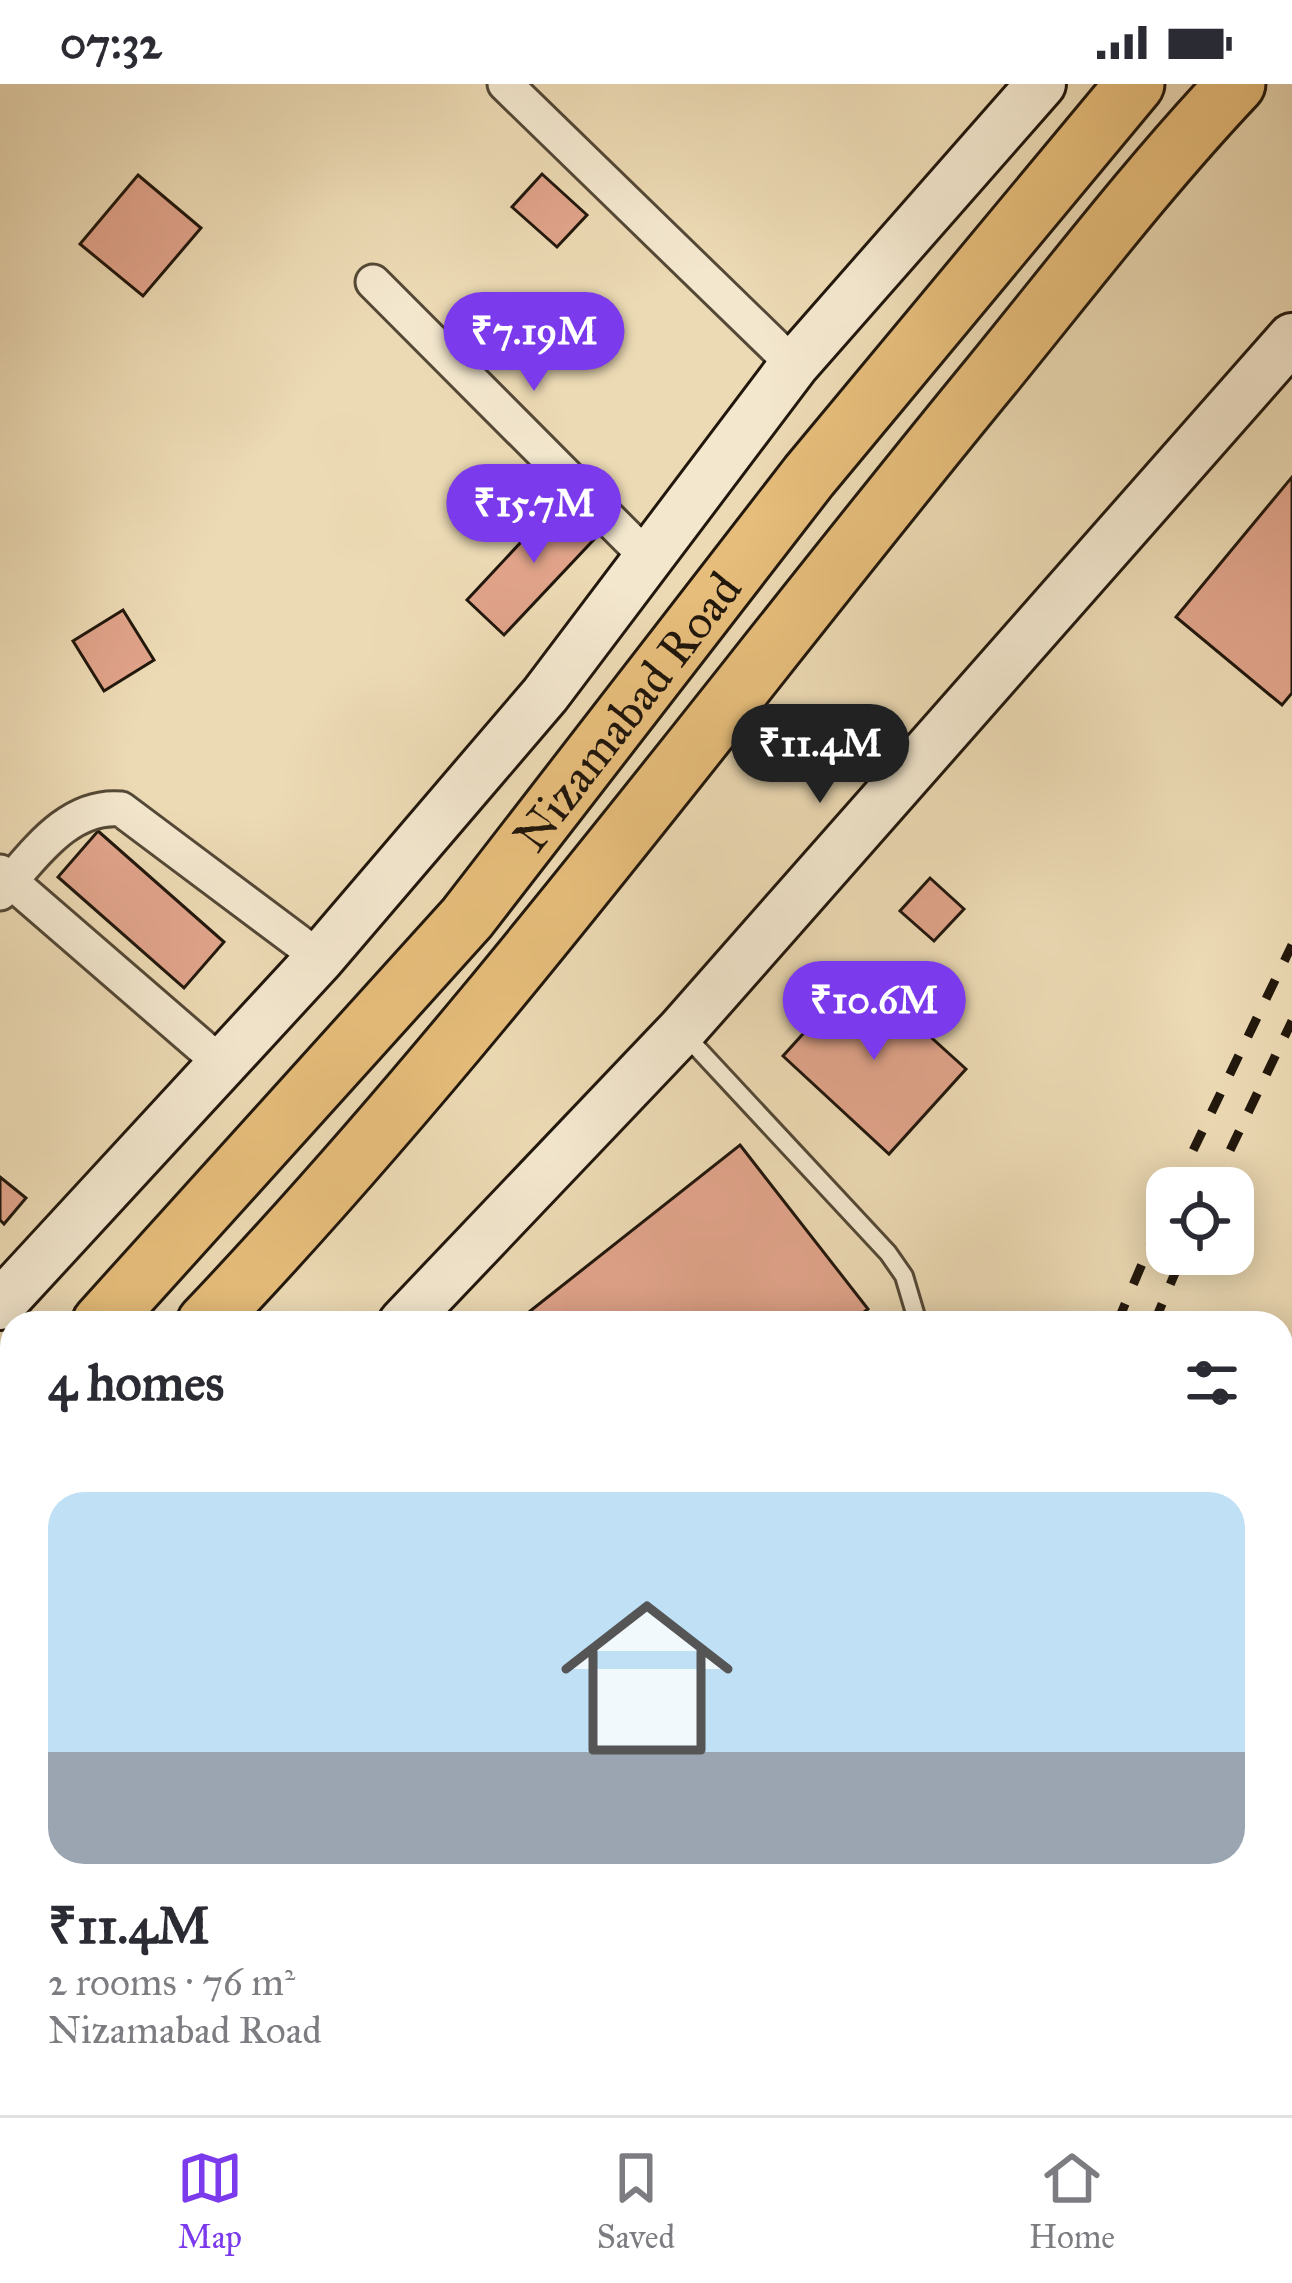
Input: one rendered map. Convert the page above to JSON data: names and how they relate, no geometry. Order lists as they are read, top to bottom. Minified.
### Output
{"streets":{"highway":["Nizamabad Road"]},"page":{"status":"07:32","price":["₹7.19M","₹15.7M","₹11.4M","₹10.6M"],"heading":"4 homes","list":[{"name":"₹11.4M","note":"2 rooms · 76 m² · Nizamabad Road"}],"tabs":["Map","Saved","Home"]}}
